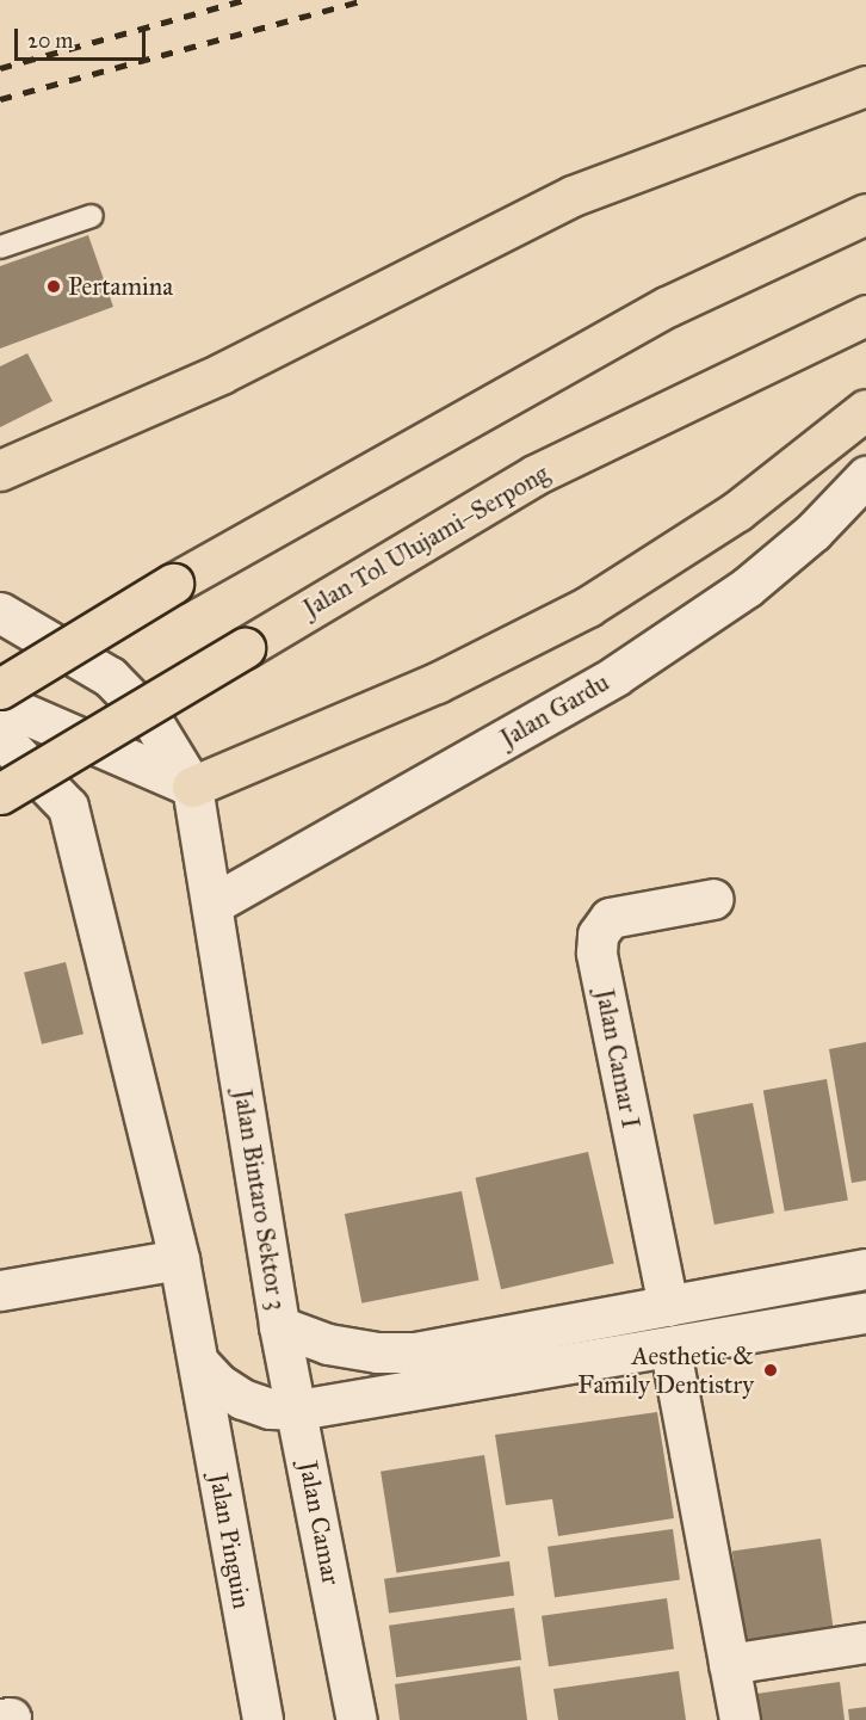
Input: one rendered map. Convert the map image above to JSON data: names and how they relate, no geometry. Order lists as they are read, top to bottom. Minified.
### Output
{"streets":{"highway":["Jalan Tol Ulujami–Serpong"],"main road":["Jalan Gardu","Jalan Camar I","Jalan Bintaro Sektor 3","Jalan Camar","Jalan Pinguin"]},"crossings":[["Jalan Gardu","Jalan Bintaro Sektor 3"],["Jalan Camar I","Jalan Bintaro Sektor 3"],["Jalan Bintaro Sektor 3","Jalan Camar"]],"places":["Pertamina","Aesthetic & Family Dentistry"],"scale_bar":"20 m"}
